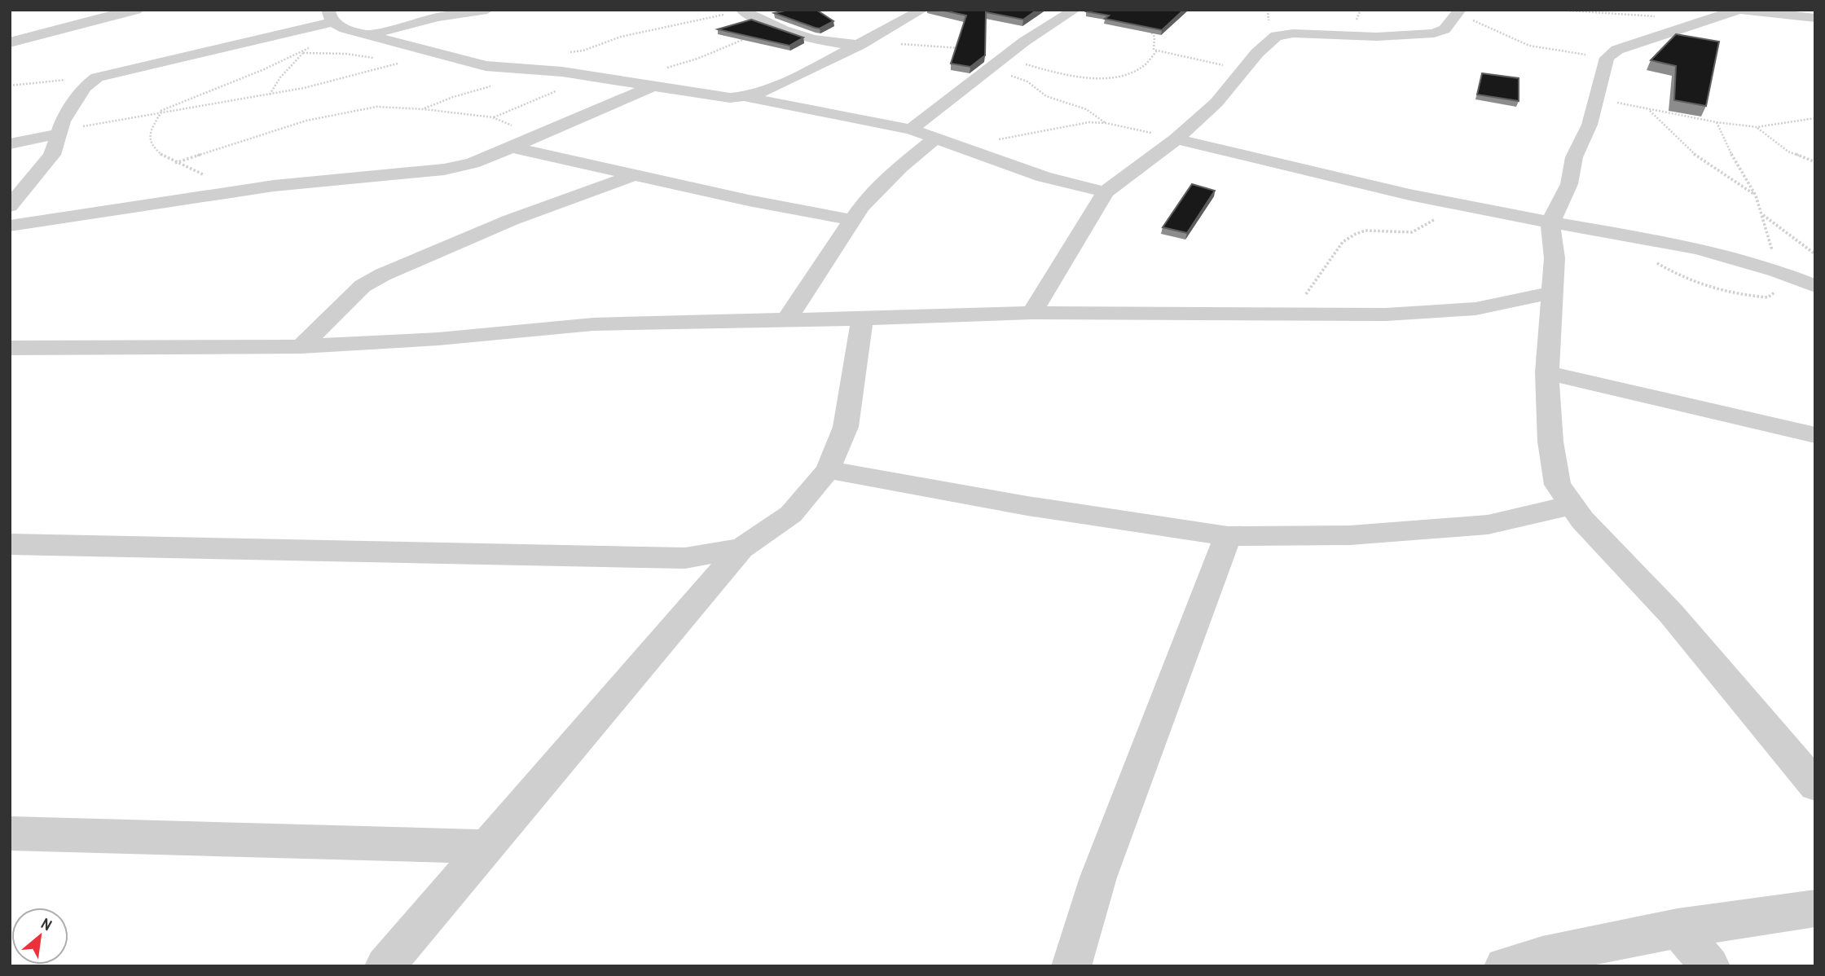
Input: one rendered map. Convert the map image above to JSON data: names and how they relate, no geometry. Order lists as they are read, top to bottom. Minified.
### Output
{"north":"top right"}
